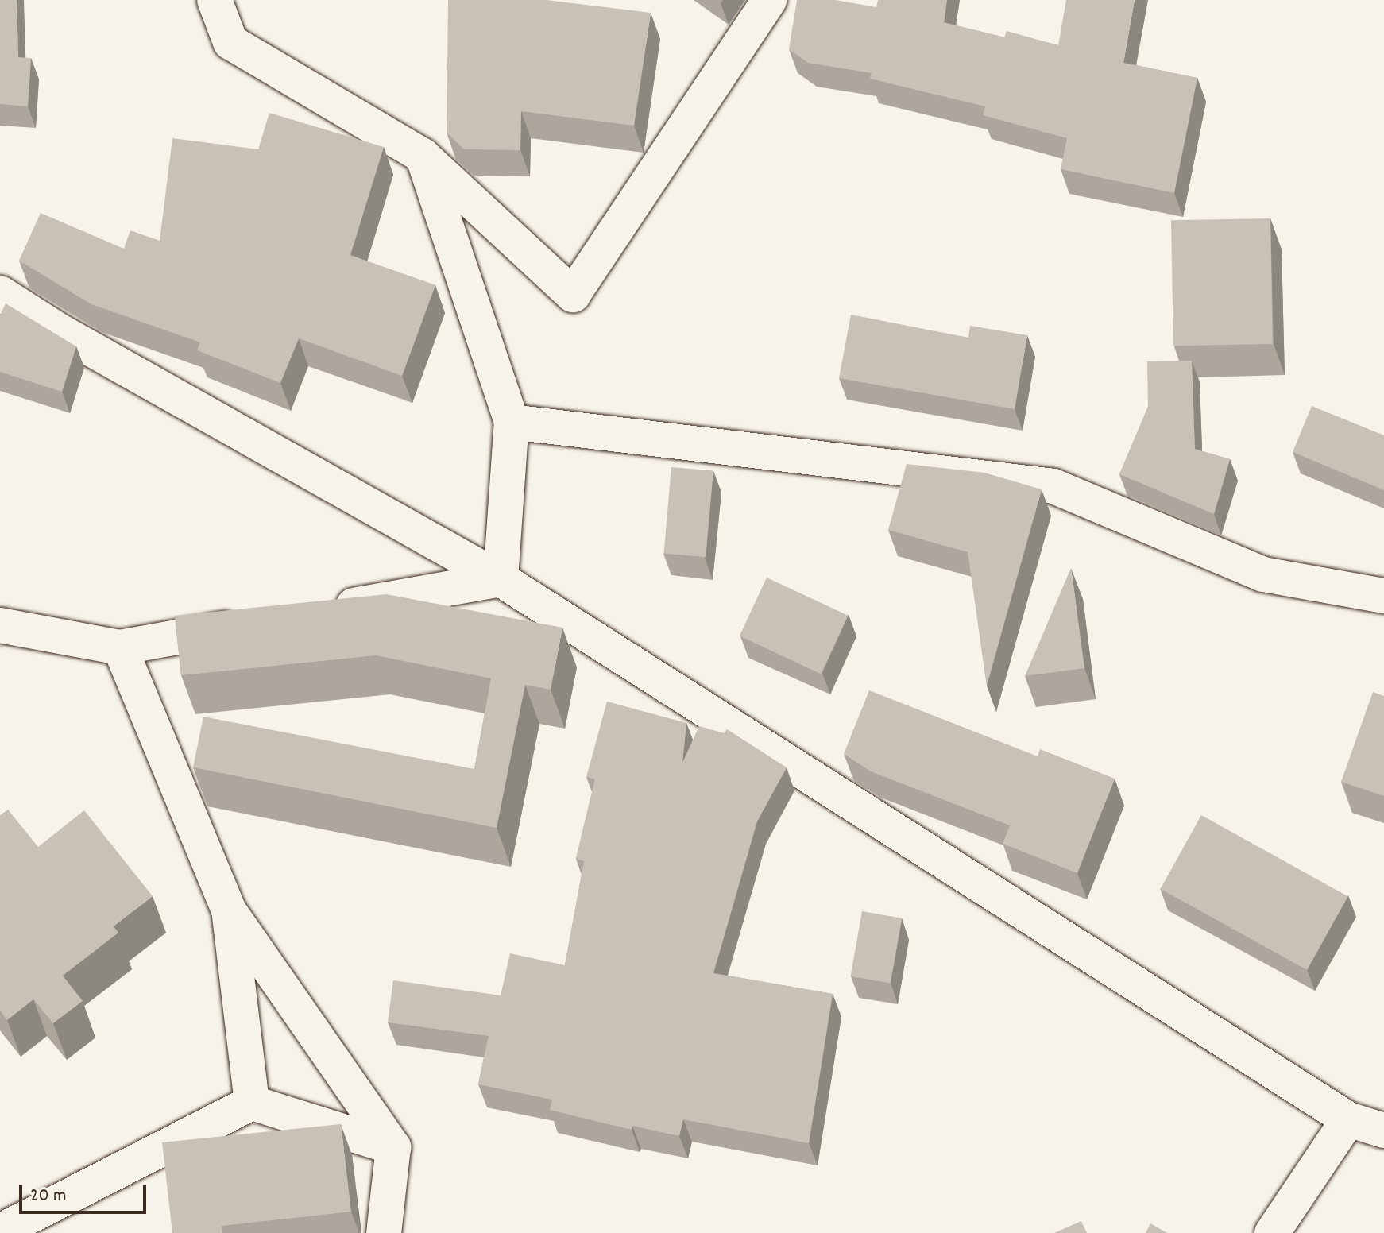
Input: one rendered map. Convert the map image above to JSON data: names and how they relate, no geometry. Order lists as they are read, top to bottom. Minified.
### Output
{"scale_bar":"20 m"}
